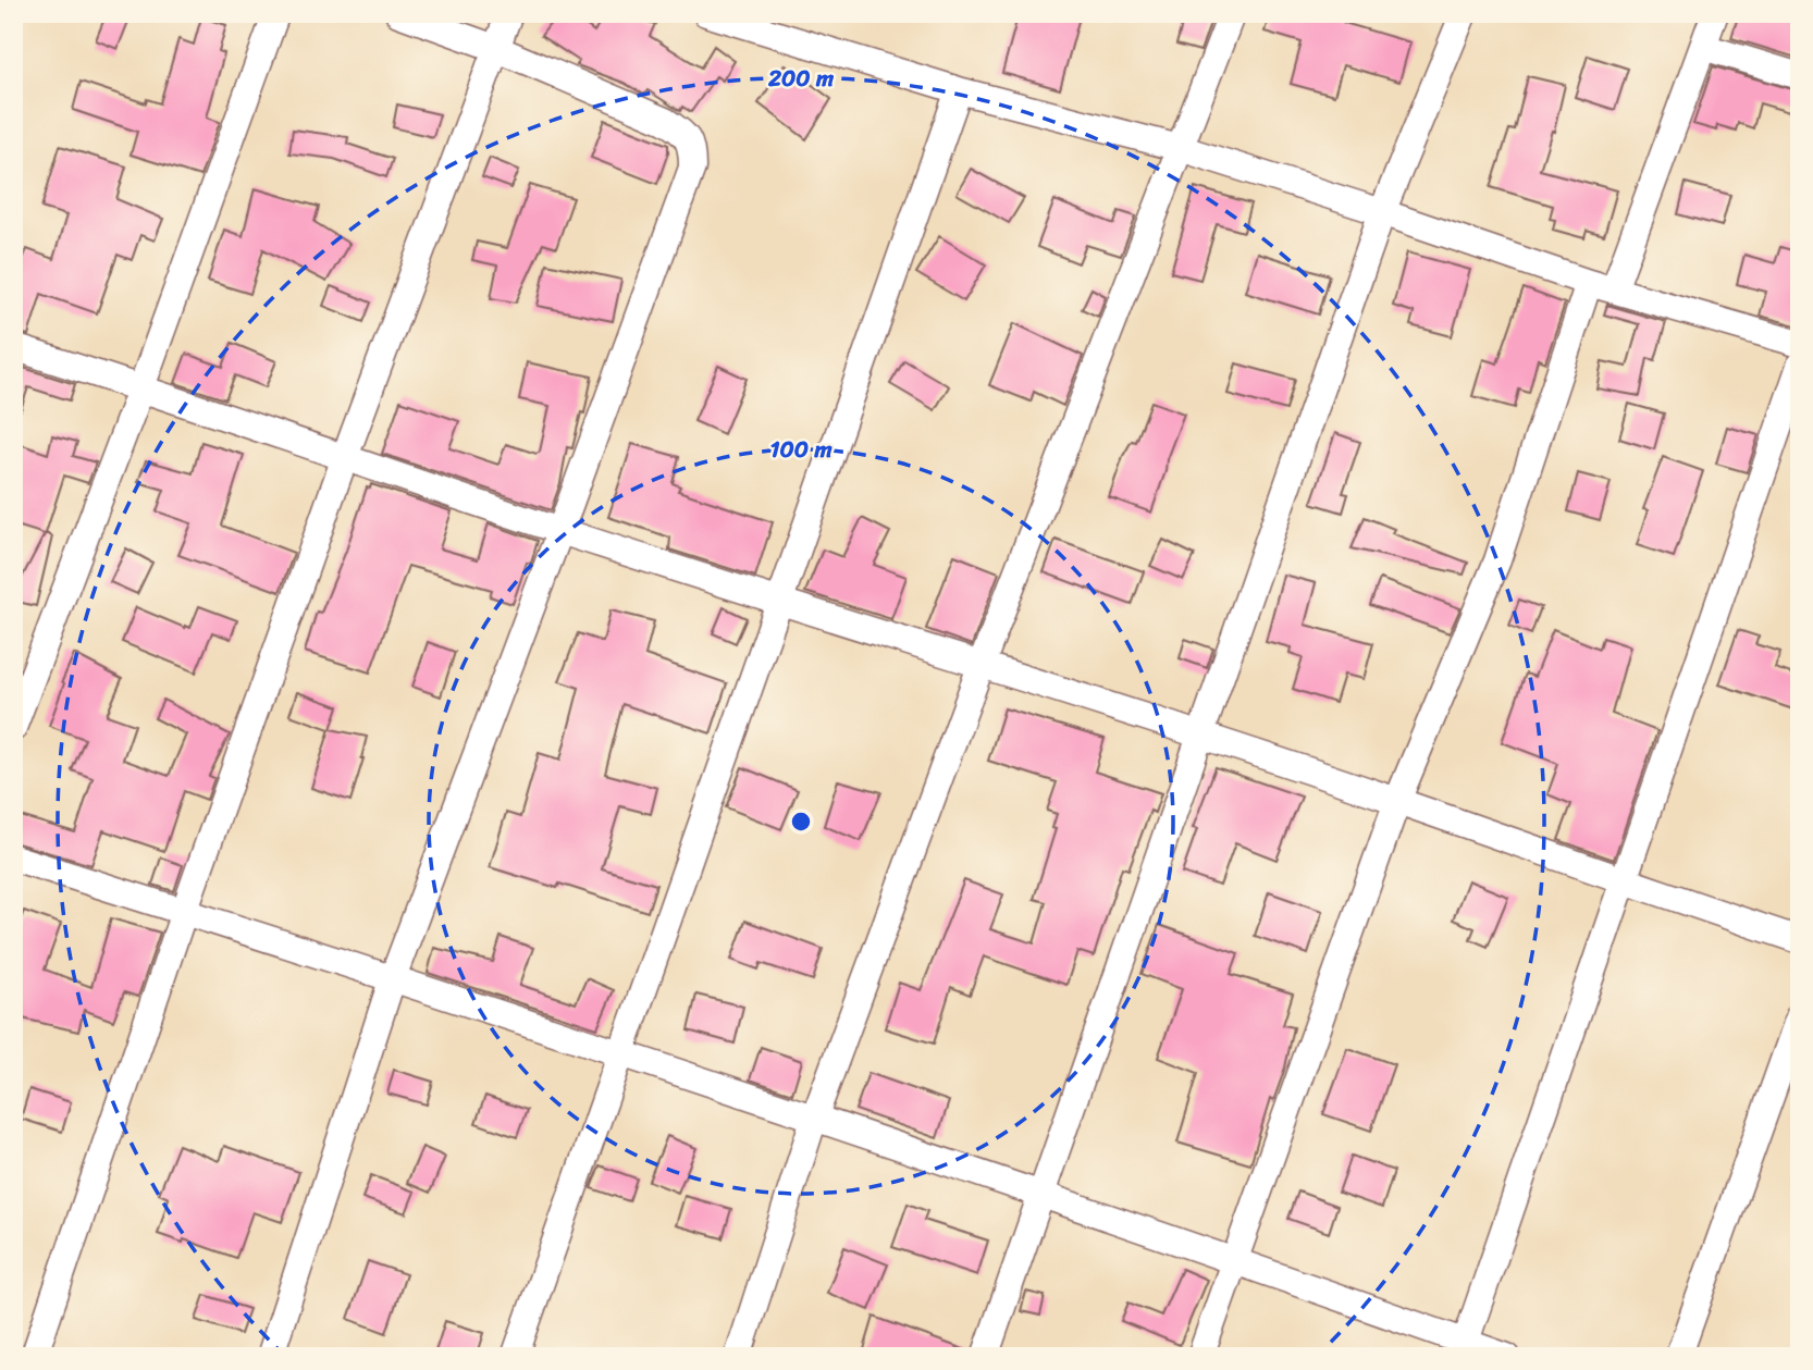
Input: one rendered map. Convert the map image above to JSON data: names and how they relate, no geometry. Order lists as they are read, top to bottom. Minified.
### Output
{"rings":["200 m","100 m"]}
